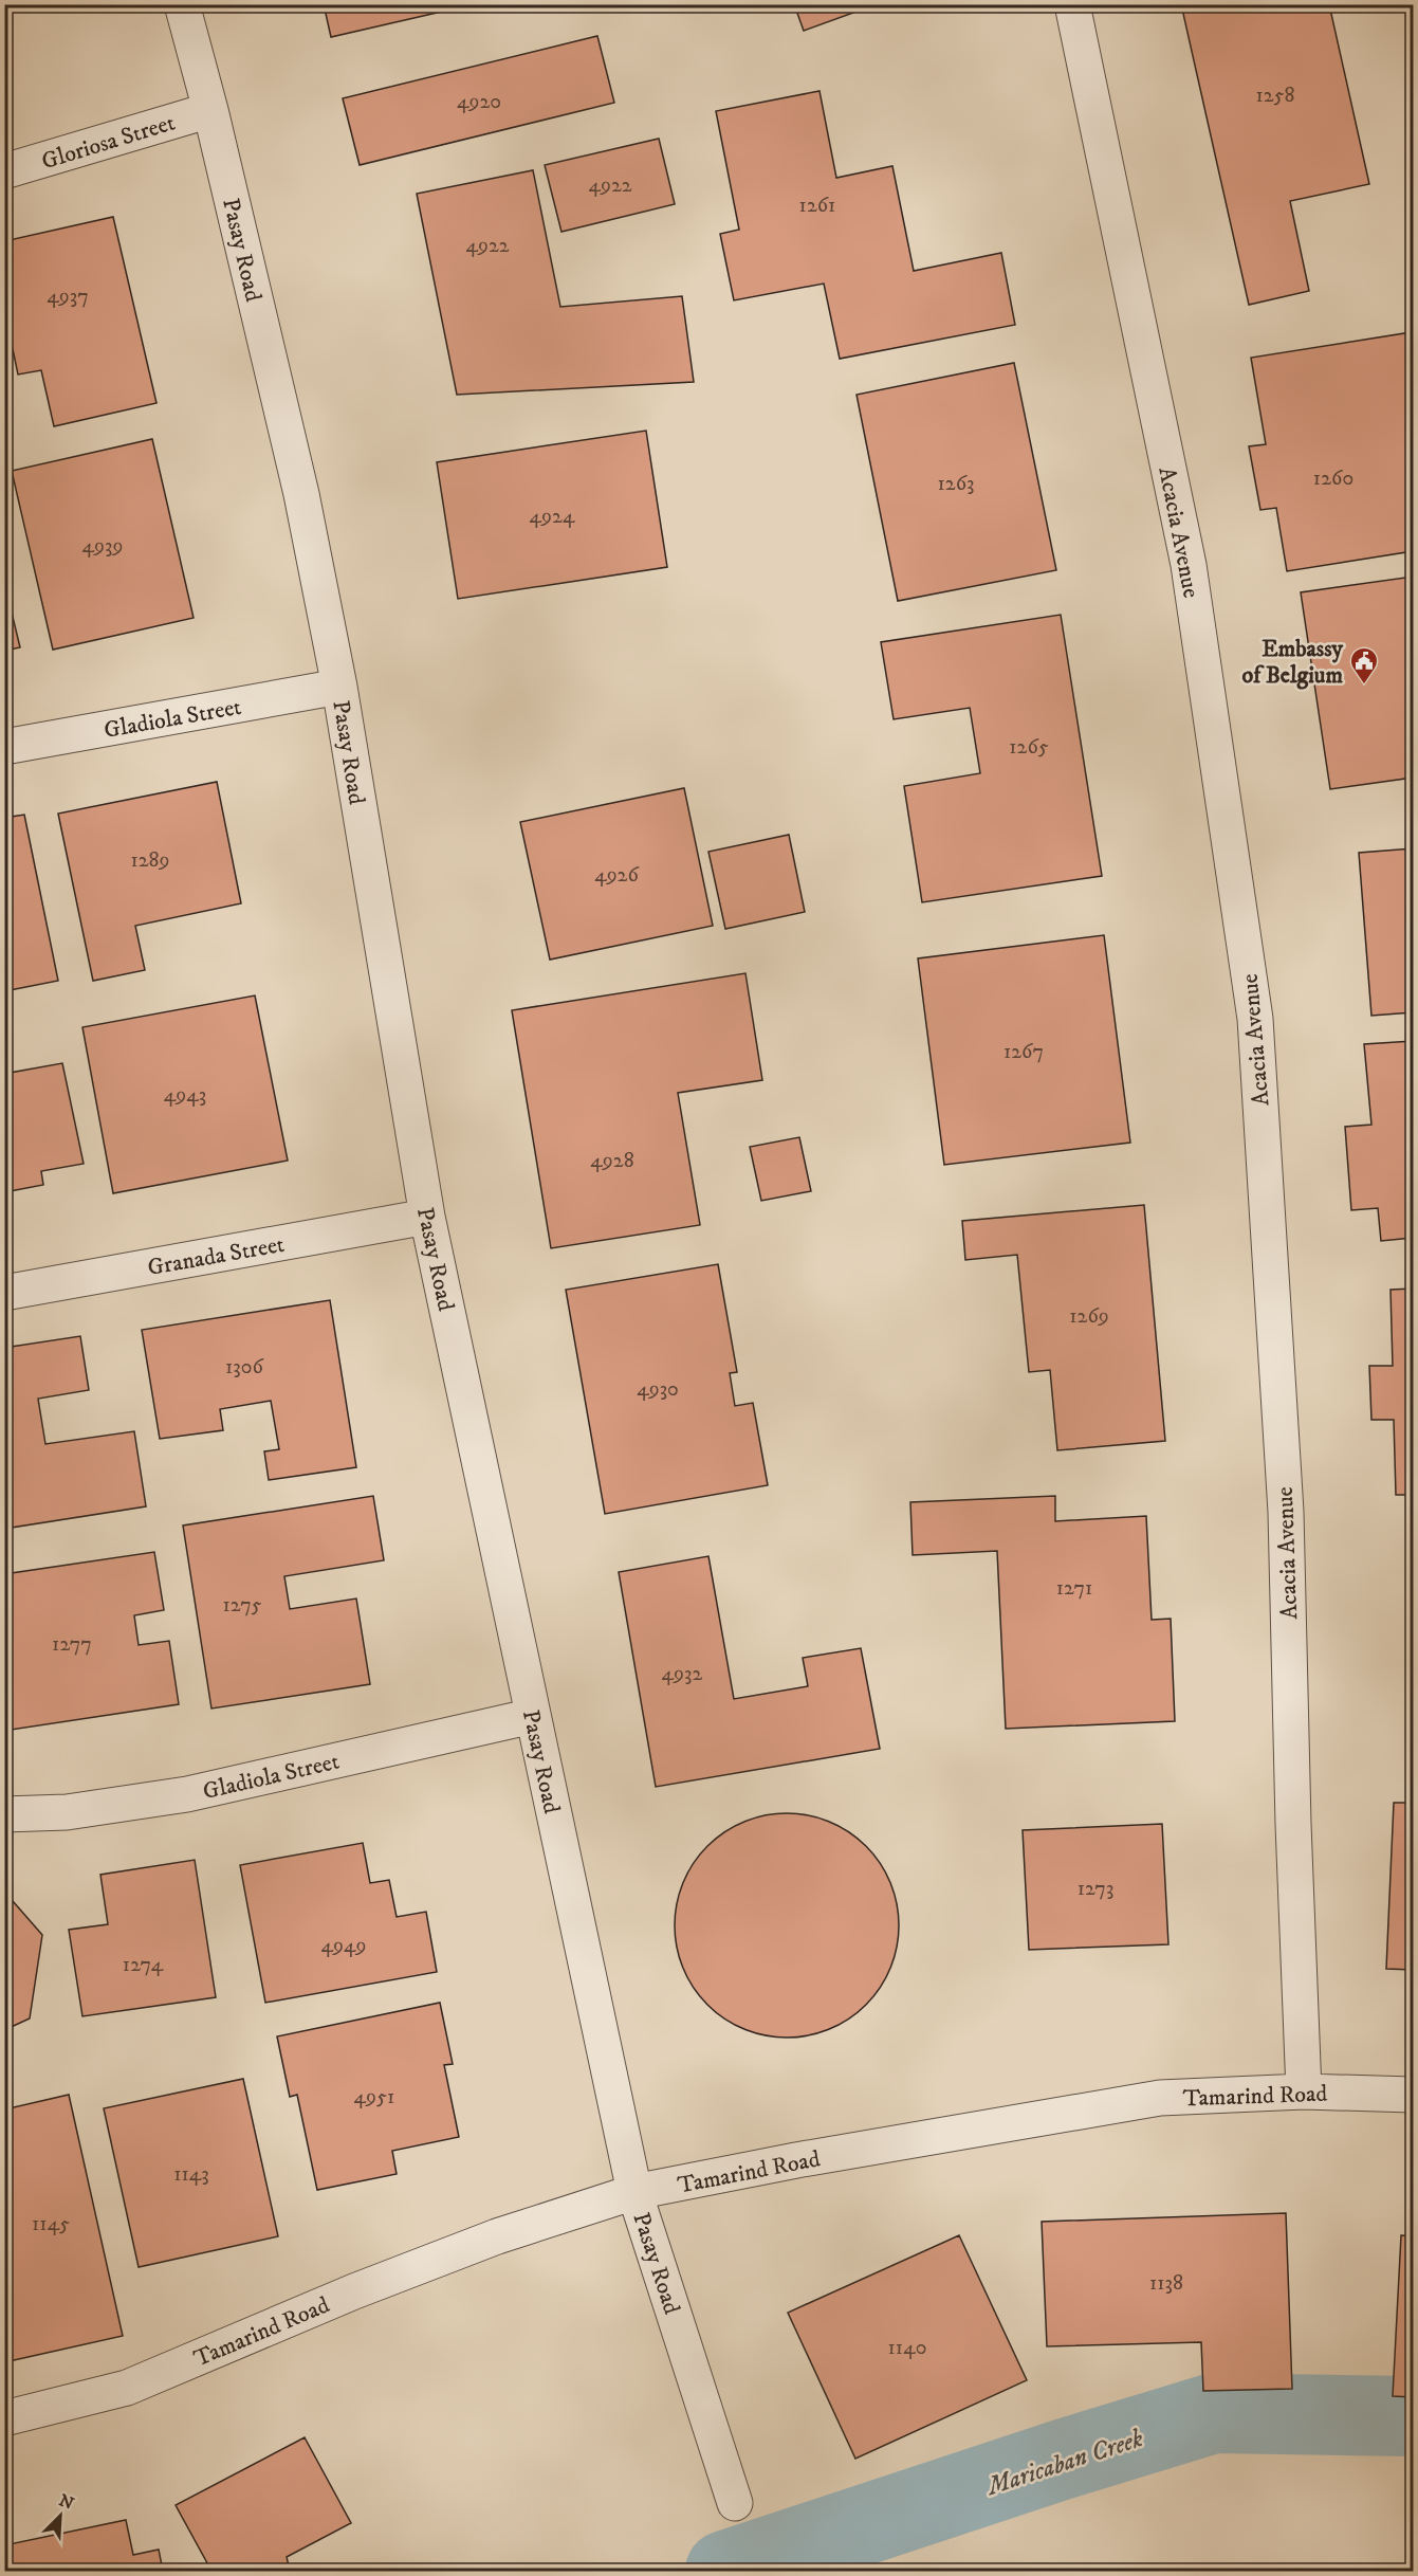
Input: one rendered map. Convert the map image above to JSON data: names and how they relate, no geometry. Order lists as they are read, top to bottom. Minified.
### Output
{"streets":{"street":["Gloriosa Street","Pasay Road","Acacia Avenue","Gladiola Street","Granada Street","Tamarind Road"]},"crossings":[["Gloriosa Street","Pasay Road"],["Pasay Road","Gladiola Street"],["Pasay Road","Granada Street"],["Pasay Road","Tamarind Road"],["Acacia Avenue","Tamarind Road"]],"water":["Maricaban Creek"],"places":{"public building":["Embassy of Belgium"]},"house_numbers":["1258","4920","4922","1261","4922","4937","1260","1263","4924","4939","1265","1289","4926","1267","4943","4928","1269","1306","4930","1271","1275","1277","4932","1273","4949","1274","4951","1143","1145","1138","1140"],"north":"top right"}
